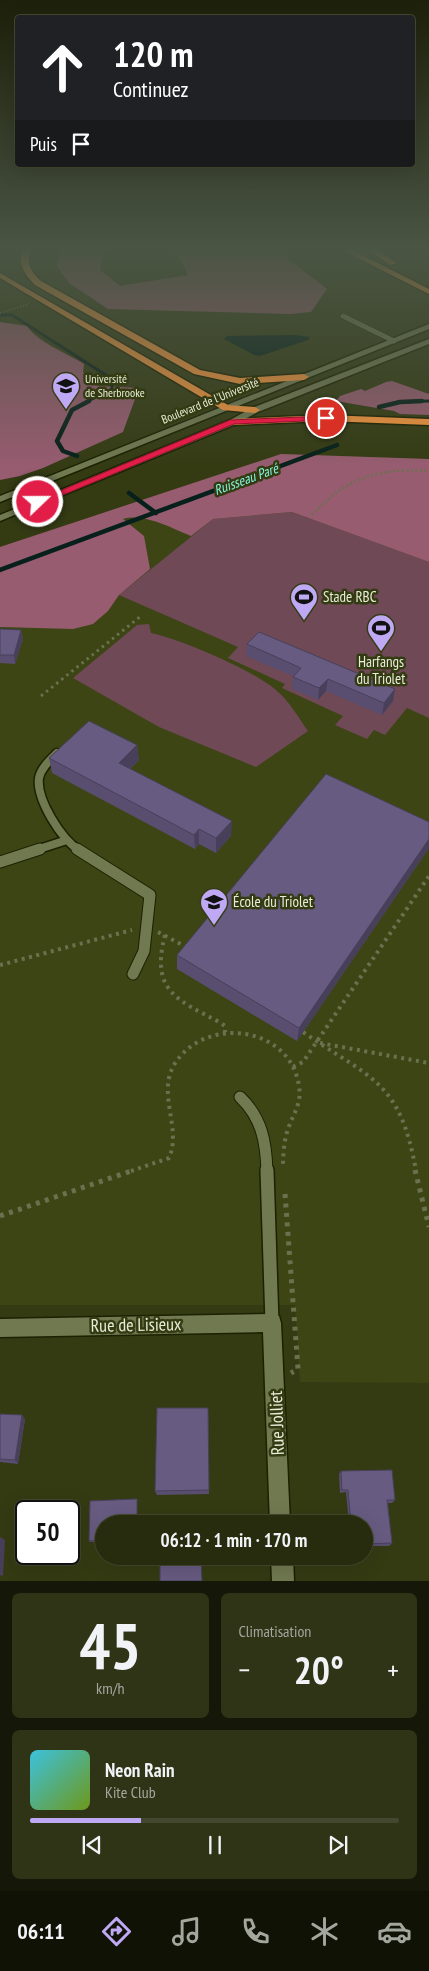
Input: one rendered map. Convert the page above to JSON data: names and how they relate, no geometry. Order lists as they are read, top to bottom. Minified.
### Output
{"streets":{"main road":["Boulevard de l'Université","Rue de Lisieux","Rue Jolliet"]},"crossings":[["Rue de Lisieux","Rue Jolliet"]],"water":["Ruisseau Paré"],"places":{"school or university":["Université de Sherbrooke","École du Triolet"],"sports":["Stade RBC","Harfangs du Triolet"]},"page":{"turn":["120 m","Continuez"],"then":"Puis","limit":"50","trip":"06:12 · 1 min · 170 m","tile":[["45","km/h"],"Climatisation"],"heat":["−","20°","+"],"song":["Neon Rain","Kite Club"],"tabs":"06:11"}}
